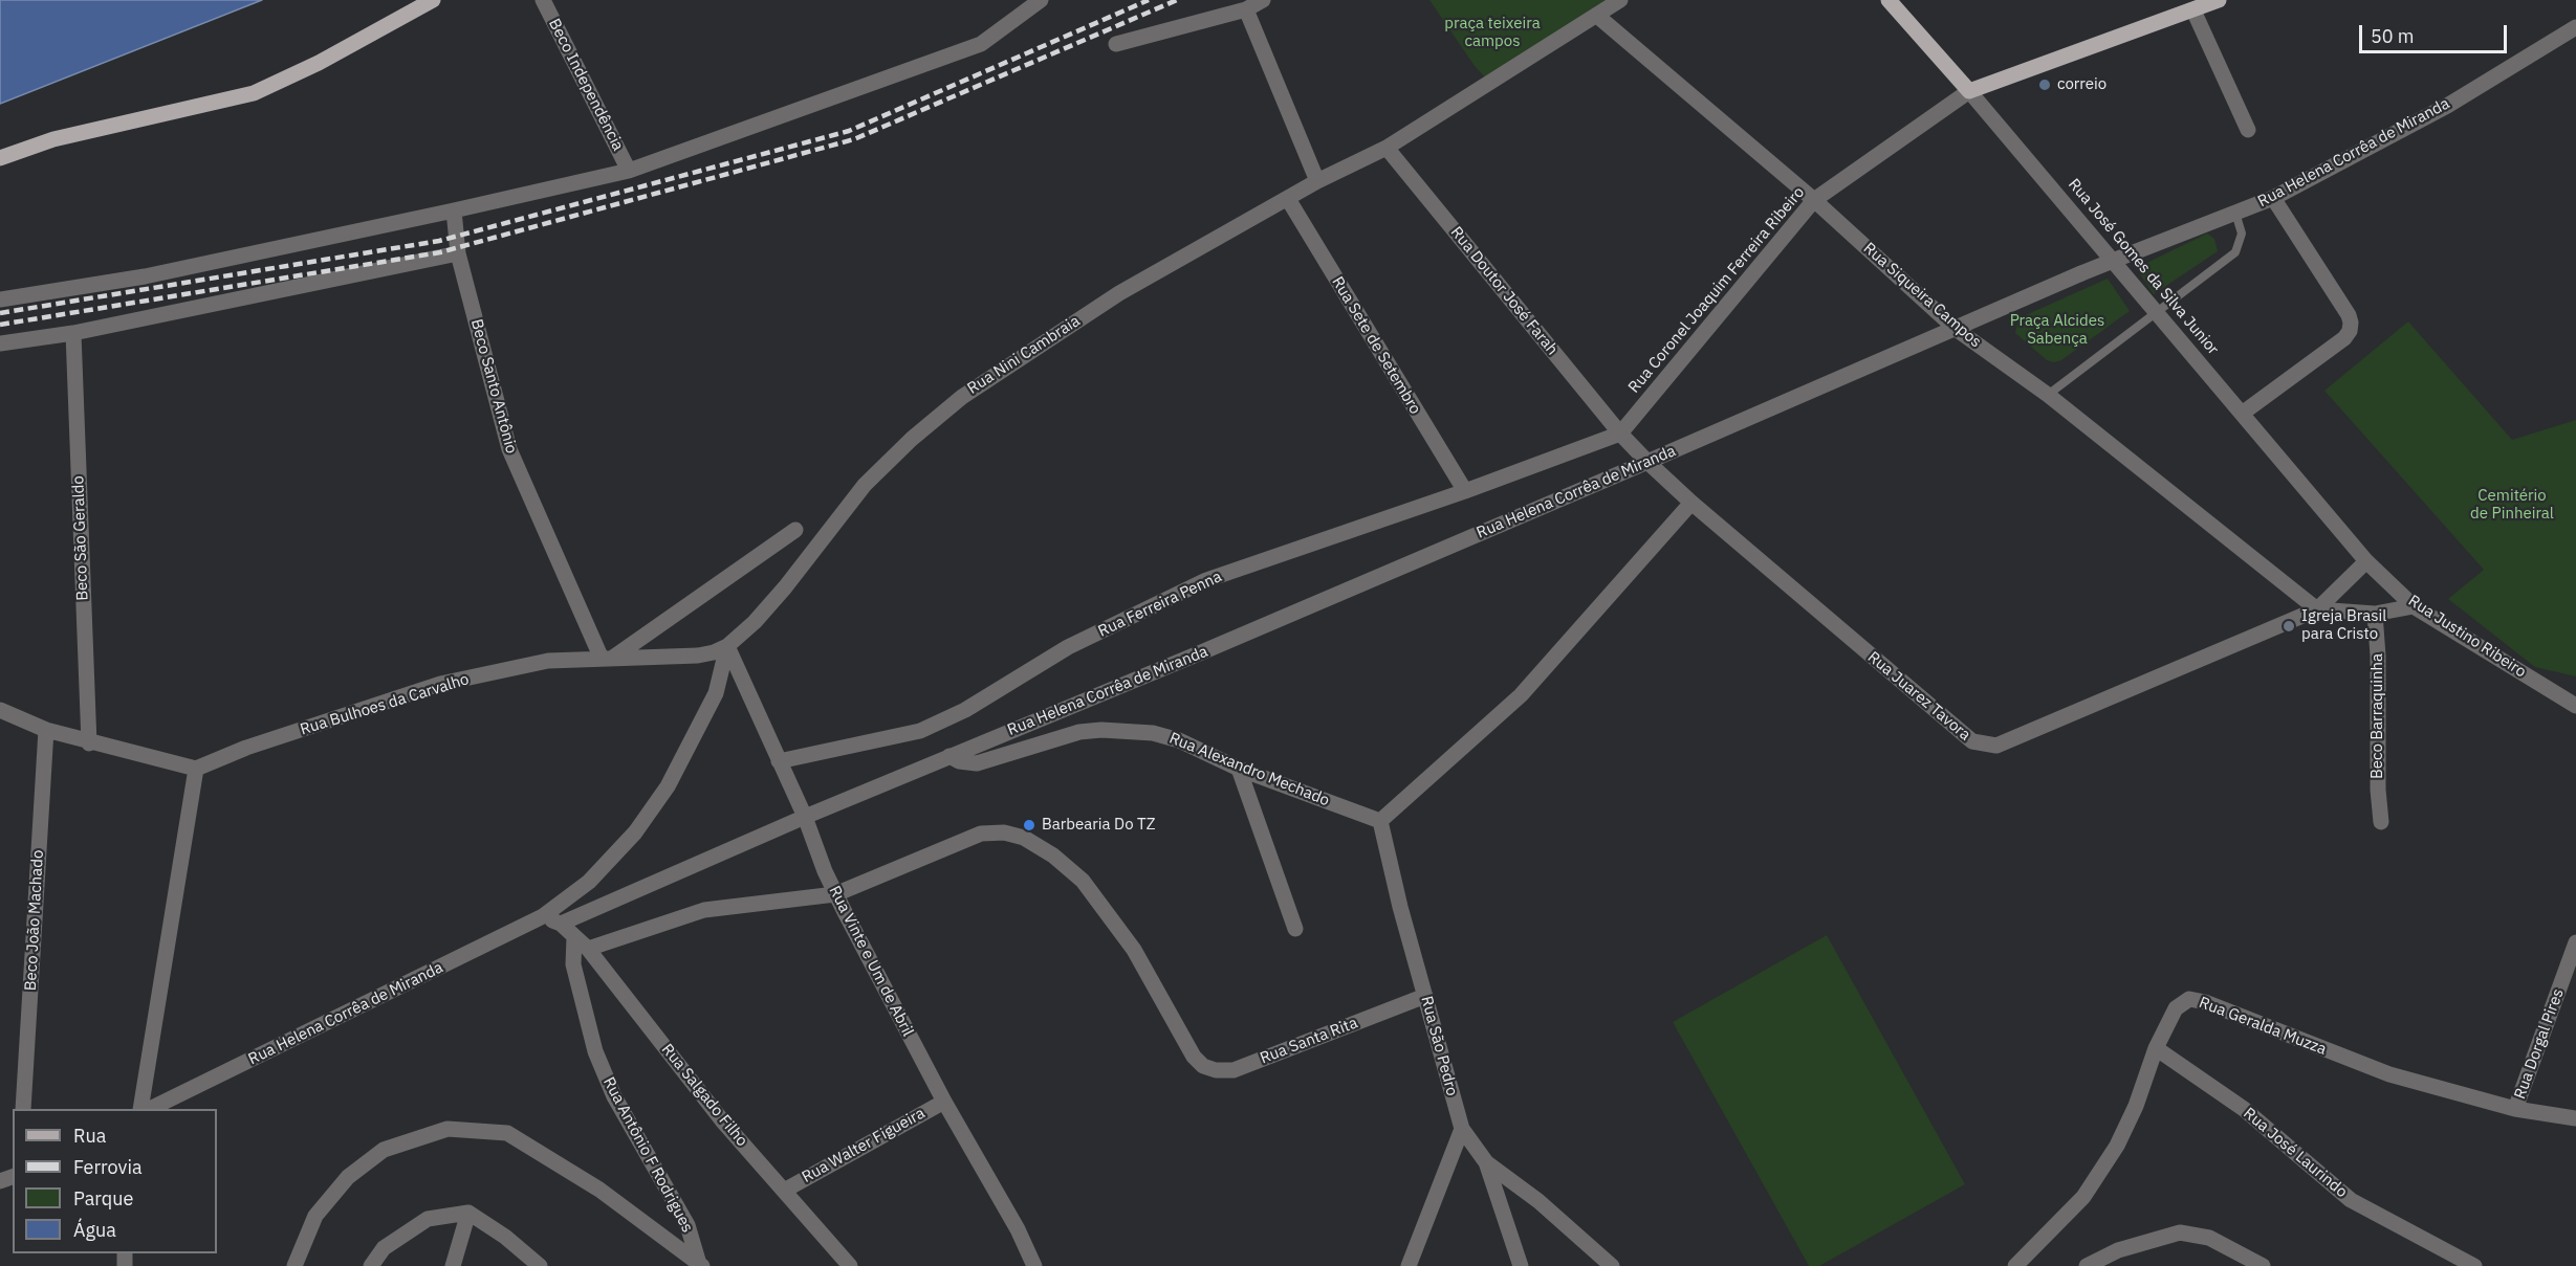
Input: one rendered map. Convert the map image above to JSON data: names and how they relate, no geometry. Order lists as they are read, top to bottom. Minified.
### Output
{"streets":{"main road":["Rua José Gomes da Silva Junior","Rua Coronel Joaquim Ferreira Ribeiro"],"street":["Beco Independência","Rua Helena Corrêa de Miranda","Rua Doutor José Farah","Rua Siqueira Campos","Rua Sete de Setembro","Rua Nini Cambraia","Beco Santo Antônio","Beco São Geraldo","Rua Ferreira Penna","Rua Justino Ribeiro","Rua Juarez Tavora","Rua Bulhoes da Carvalho","Beco Barraquinha","Rua Alexandro Mechado","Beco João Machado","Rua Vinte e Um de Abril","Rua Geralda Muzza","Rua Santa Rita","Rua Dorgal Pires","Rua São Pedro","Rua Salgado Filho","Rua Walter Figueira","Rua José Laurindo","Rua Antônio F Rodrigues"]},"crossings":[["Rua Helena Corrêa de Miranda","Rua Siqueira Campos"],["Rua Helena Corrêa de Miranda","Rua Nini Cambraia"],["Rua Helena Corrêa de Miranda","Rua Juarez Tavora"],["Rua Helena Corrêa de Miranda","Rua Bulhoes da Carvalho"],["Rua Helena Corrêa de Miranda","Rua Alexandro Mechado"],["Rua Helena Corrêa de Miranda","Rua Vinte e Um de Abril"],["Rua Helena Corrêa de Miranda","Rua Salgado Filho"],["Rua José Gomes da Silva Junior","Rua Coronel Joaquim Ferreira Ribeiro"],["Rua José Gomes da Silva Junior","Rua Justino Ribeiro"],["Rua José Gomes da Silva Junior","Rua Juarez Tavora"],["Rua Coronel Joaquim Ferreira Ribeiro","Rua Doutor José Farah"],["Rua Coronel Joaquim Ferreira Ribeiro","Rua Siqueira Campos"],["Rua Coronel Joaquim Ferreira Ribeiro","Rua Ferreira Penna"],["Rua Coronel Joaquim Ferreira Ribeiro","Rua Juarez Tavora"],["Rua Doutor José Farah","Rua Nini Cambraia"],["Rua Doutor José Farah","Rua Ferreira Penna"],["Rua Doutor José Farah","Rua Juarez Tavora"],["Rua Siqueira Campos","Rua Nini Cambraia"],["Rua Siqueira Campos","Rua Juarez Tavora"],["Rua Sete de Setembro","Rua Nini Cambraia"],["Rua Sete de Setembro","Rua Ferreira Penna"],["Rua Nini Cambraia","Rua Bulhoes da Carvalho"],["Rua Nini Cambraia","Rua Vinte e Um de Abril"],["Beco Santo Antônio","Rua Bulhoes da Carvalho"],["Rua Ferreira Penna","Rua Juarez Tavora"],["Rua Ferreira Penna","Rua Vinte e Um de Abril"],["Rua Justino Ribeiro","Rua Juarez Tavora"],["Rua Bulhoes da Carvalho","Rua Vinte e Um de Abril"],["Rua Alexandro Mechado","Rua São Pedro"],["Rua Vinte e Um de Abril","Rua Santa Rita"],["Rua Vinte e Um de Abril","Rua Walter Figueira"],["Rua Geralda Muzza","Rua Dorgal Pires"],["Rua Geralda Muzza","Rua José Laurindo"],["Rua Santa Rita","Rua São Pedro"],["Rua Salgado Filho","Rua Walter Figueira"],["Rua Salgado Filho","Rua Antônio F Rodrigues"]],"parks":["praça teixeira campos","Praça Alcides Sabença","Cemitério de Pinheiral"],"places":["correio","Igreja Brasil para Cristo","Barbearia Do TZ"],"legend":["Rua","Ferrovia","Parque","Água"],"scale_bar":"50 m"}
